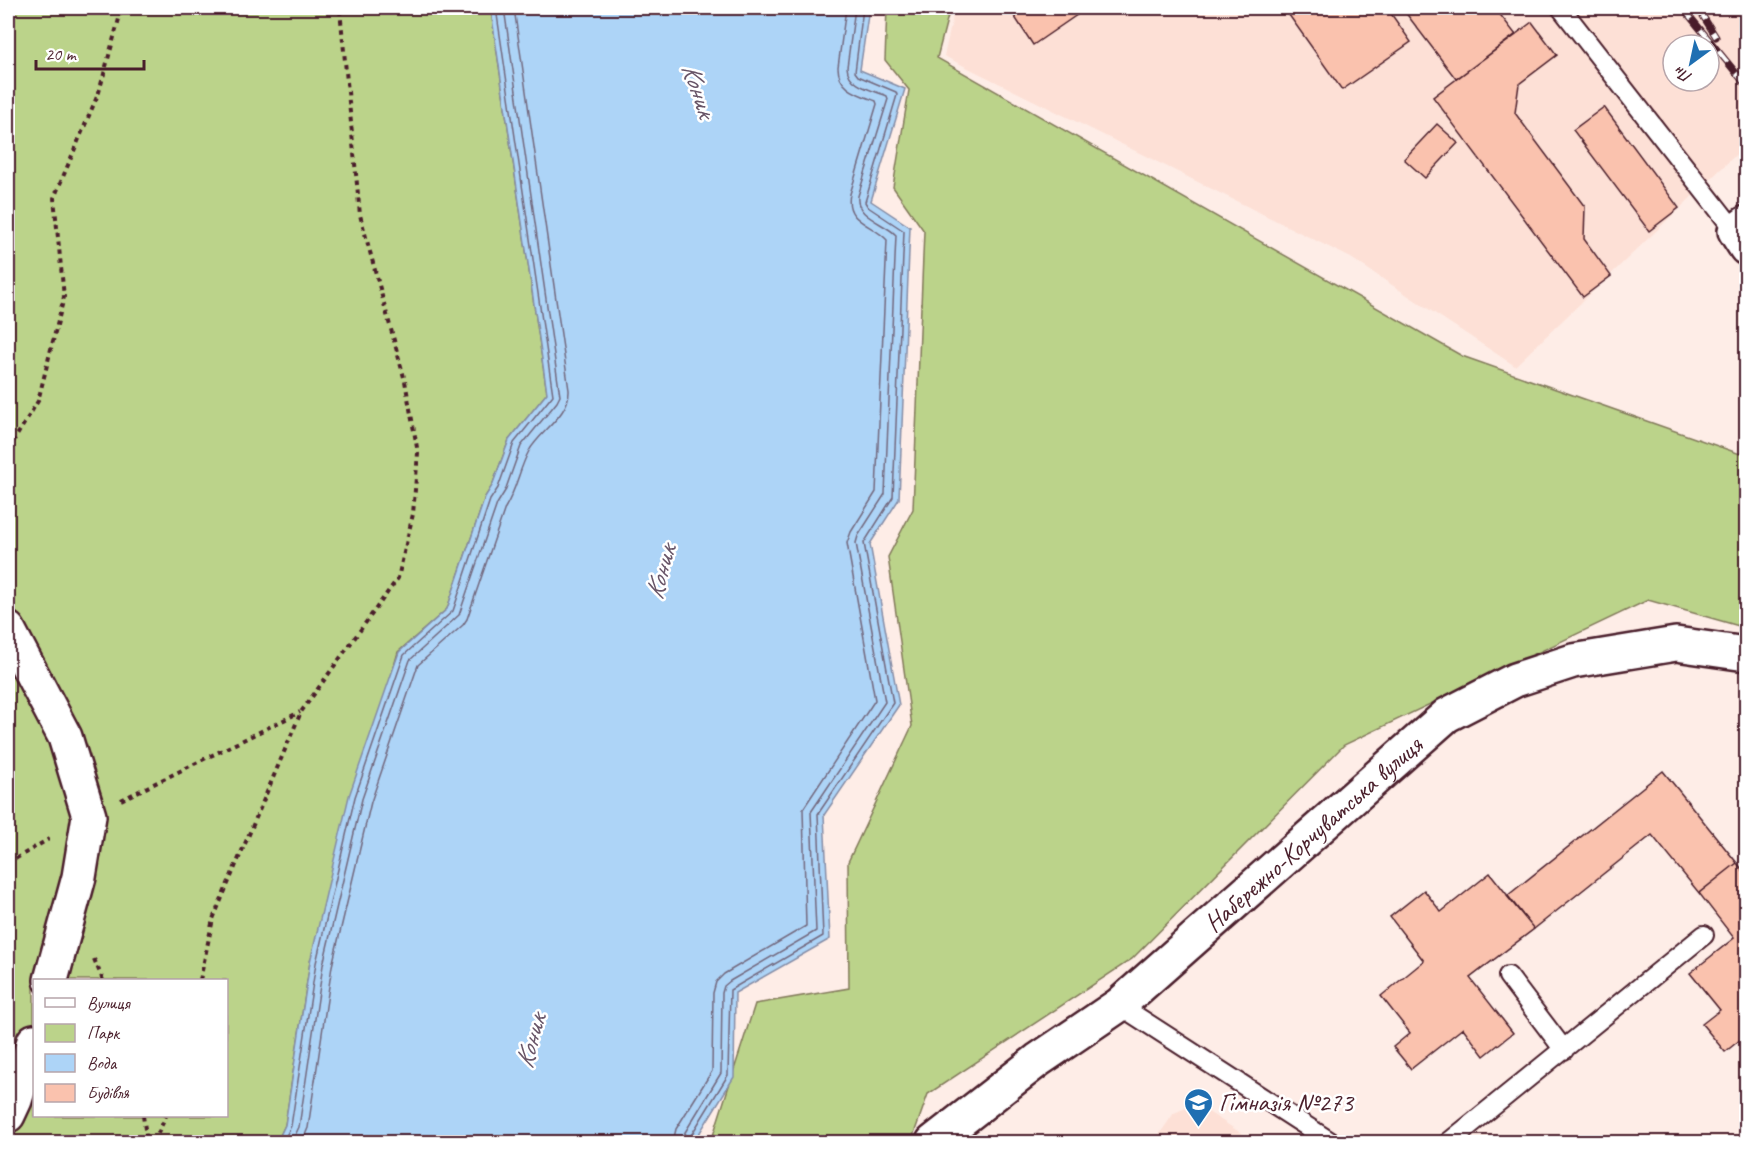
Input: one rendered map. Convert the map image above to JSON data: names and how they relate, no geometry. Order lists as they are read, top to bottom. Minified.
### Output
{"streets":{"street":["Набережно-Корчуватська вулиця"]},"water":["Коник"],"places":{"school or university":["Гімназія №273"]},"legend":["Вулиця","Парк","Вода","Будівля"],"scale_bar":"20 m","north":"bottom left"}
